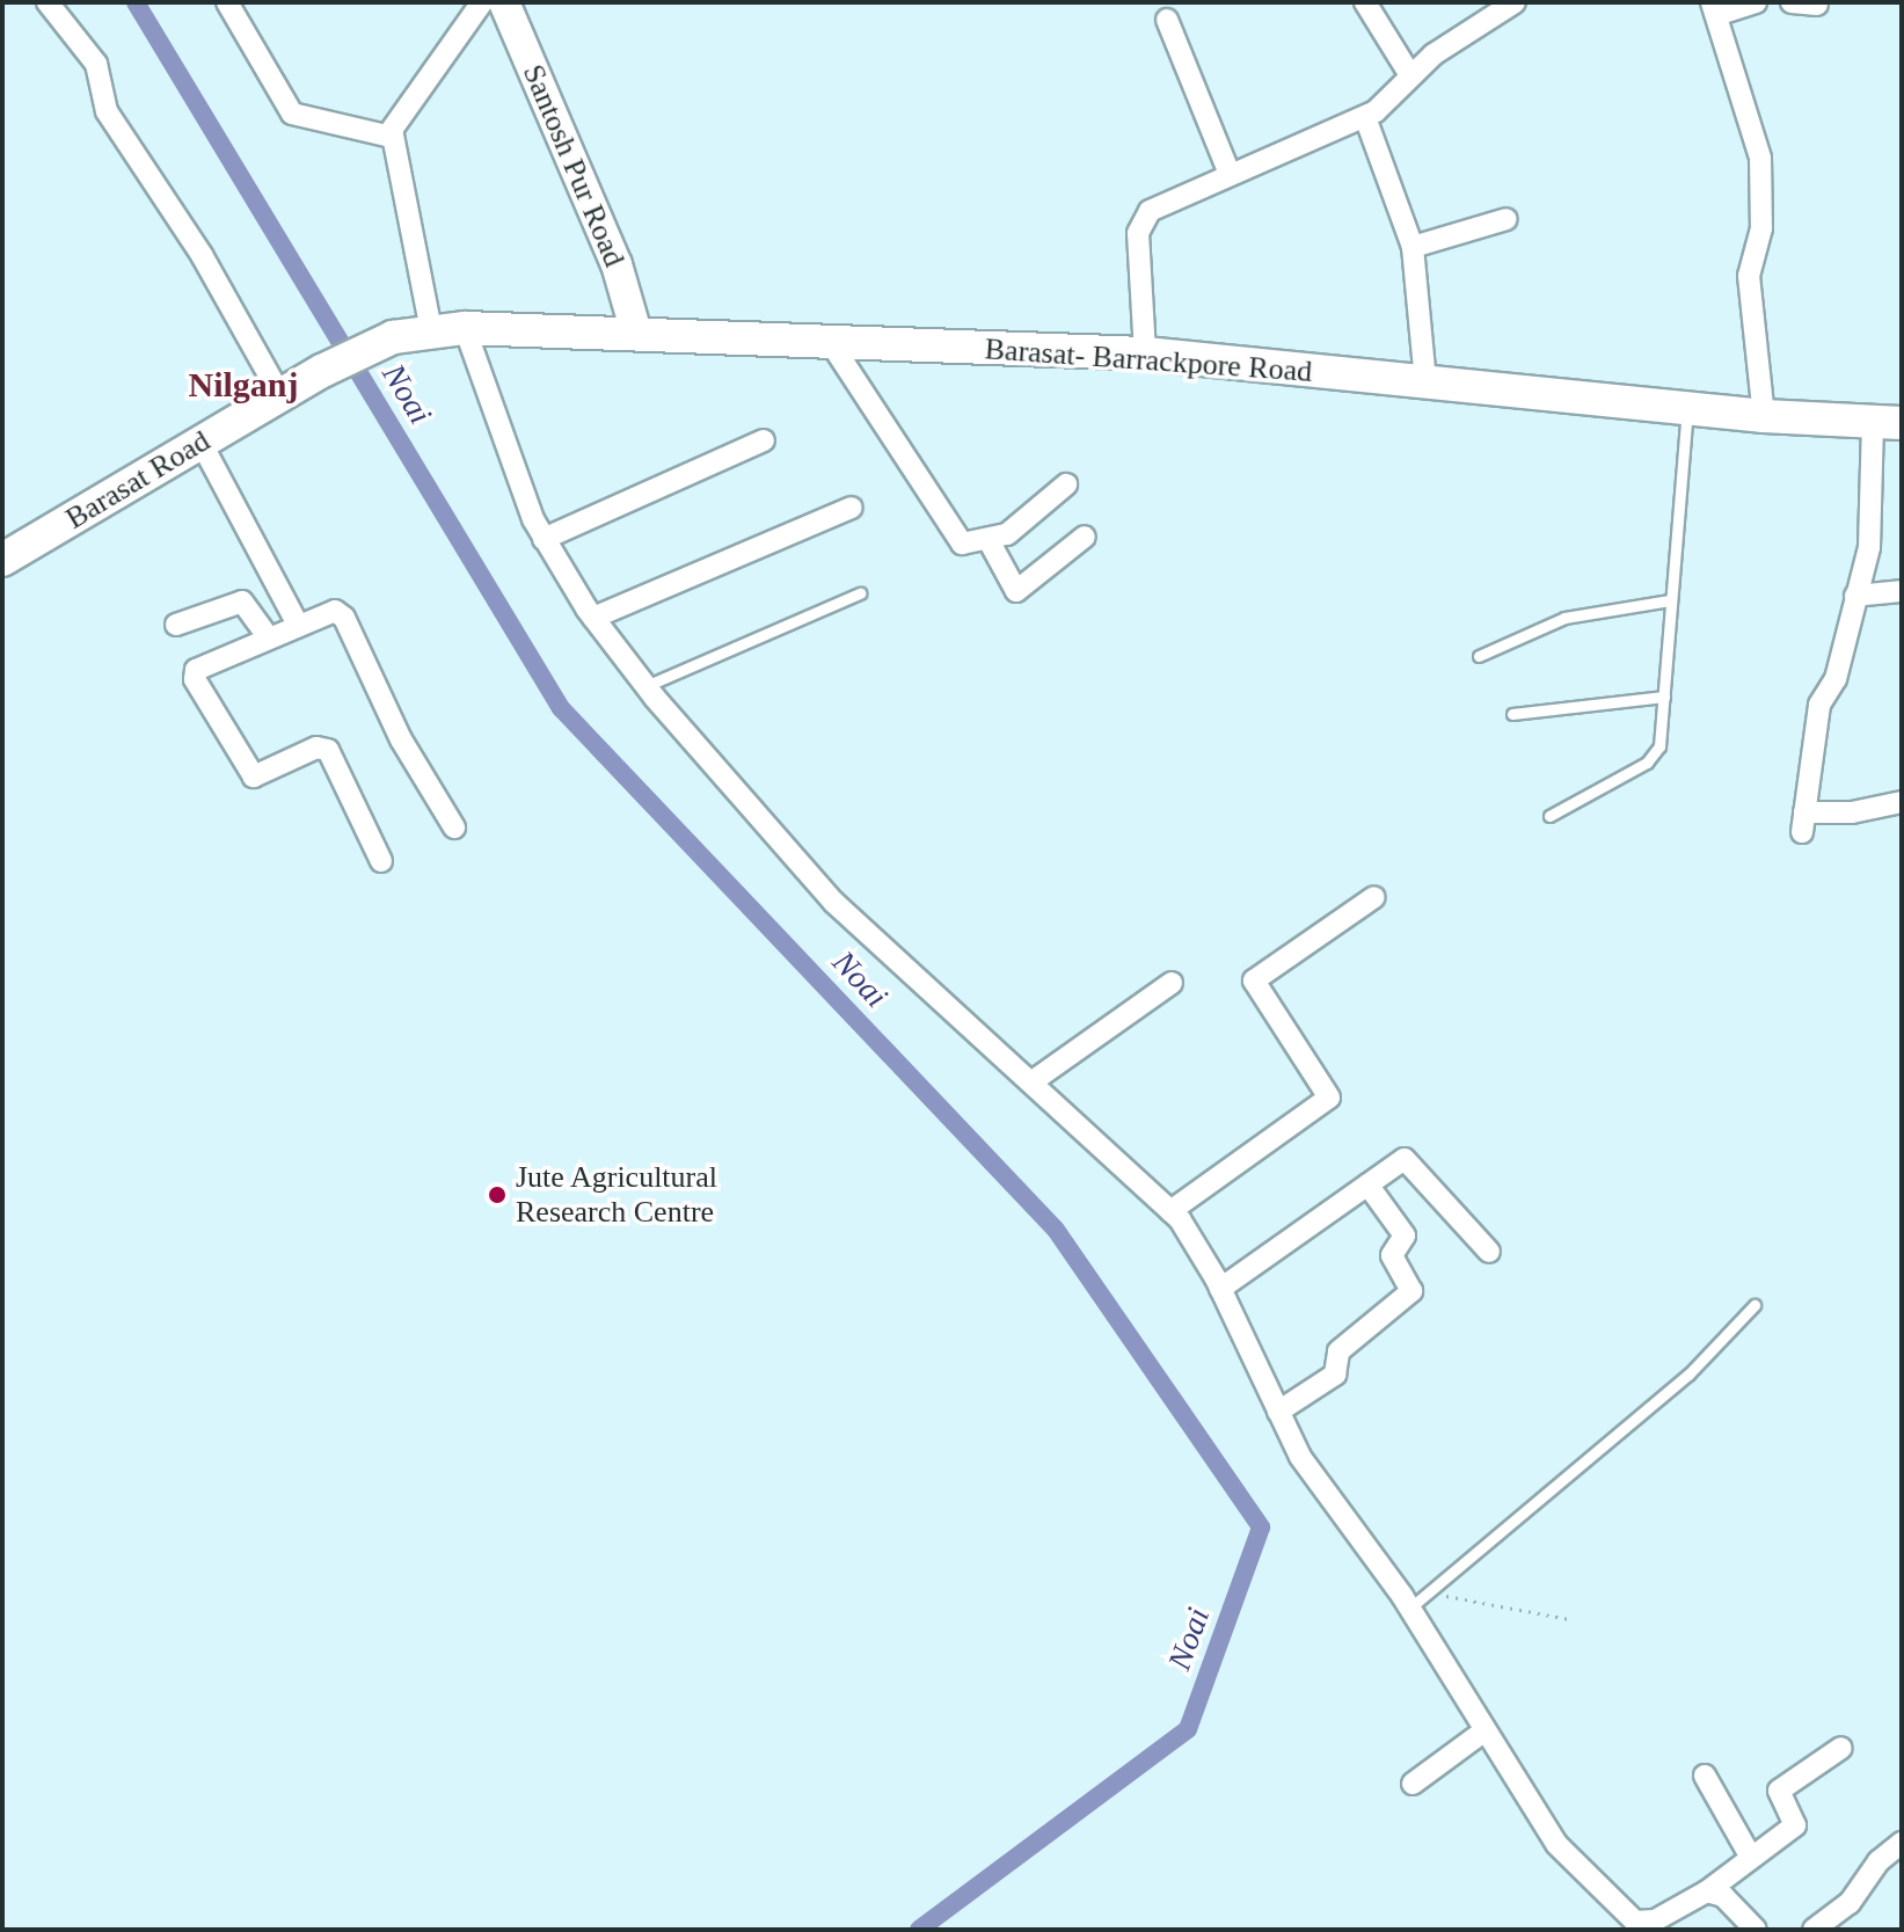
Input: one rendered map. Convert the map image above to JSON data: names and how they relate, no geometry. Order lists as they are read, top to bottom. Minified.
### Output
{"streets":{"main road":["Santosh Pur Road","Barasat- Barrackpore Road","Barasat Road"]},"crossings":[["Santosh Pur Road","Barasat- Barrackpore Road"],["Barasat- Barrackpore Road","Barasat Road"]],"districts":["Nilganj"],"water":["Noai"],"places":["Jute Agricultural Research Centre"]}
